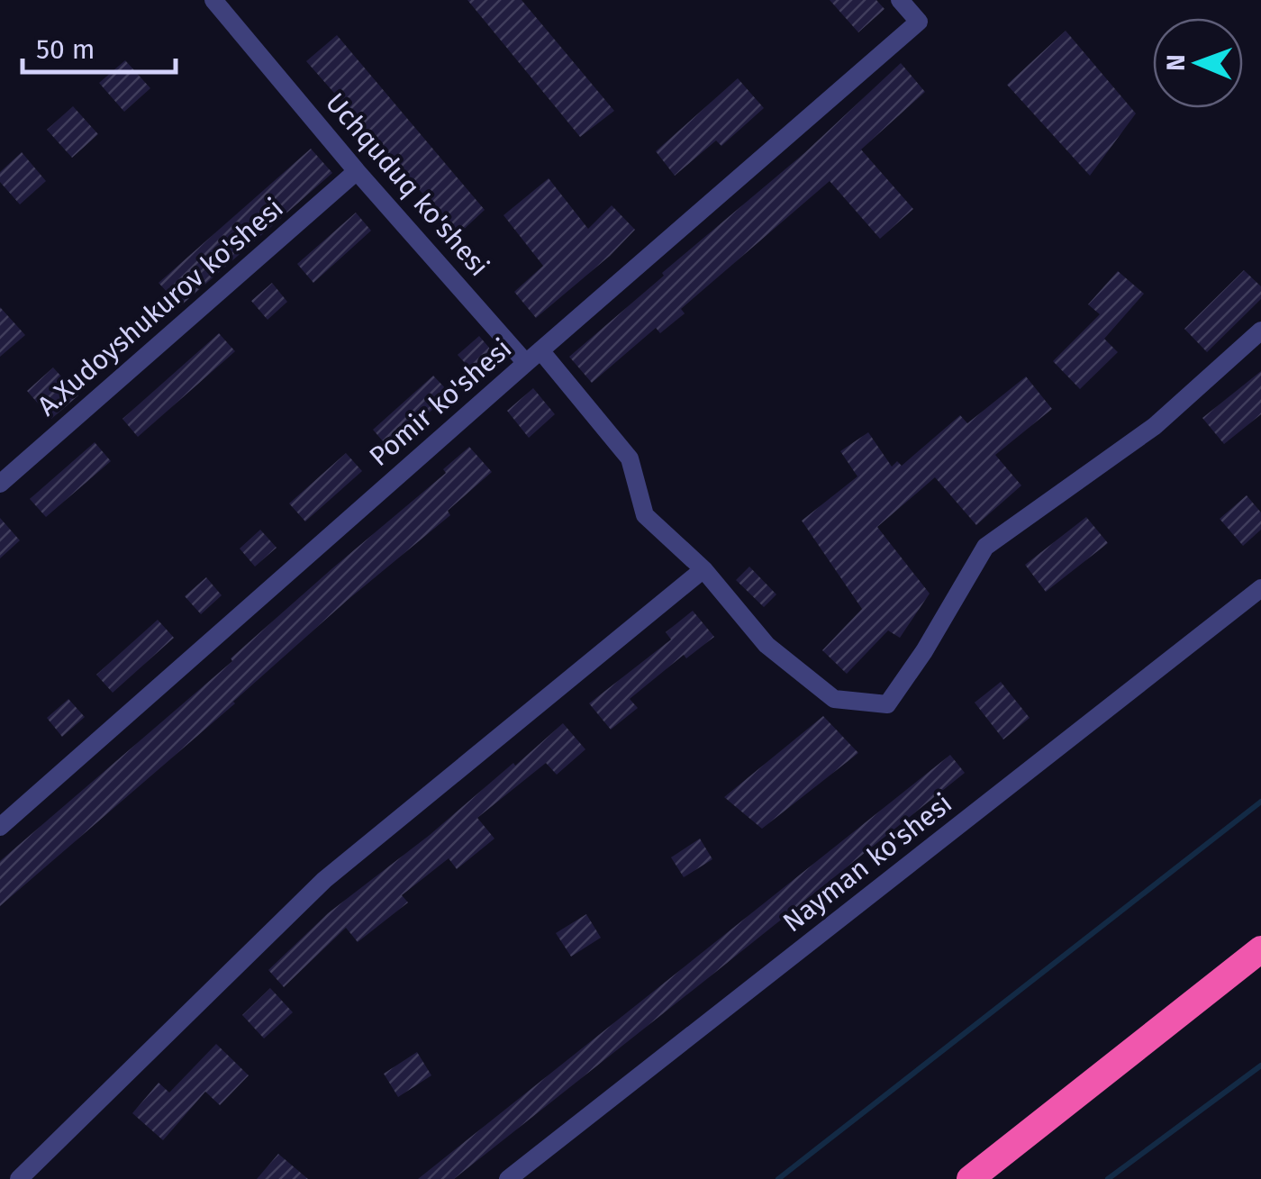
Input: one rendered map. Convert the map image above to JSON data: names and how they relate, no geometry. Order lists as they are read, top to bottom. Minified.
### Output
{"streets":{"street":["Uchquduq ko'shesi","A.Xudoyshukurov ko'shesi","Pomir ko'shesi","Nayman ko'shesi"]},"crossings":[["Uchquduq ko'shesi","A.Xudoyshukurov ko'shesi"],["Uchquduq ko'shesi","Pomir ko'shesi"]],"scale_bar":"50 m","north":"left"}
